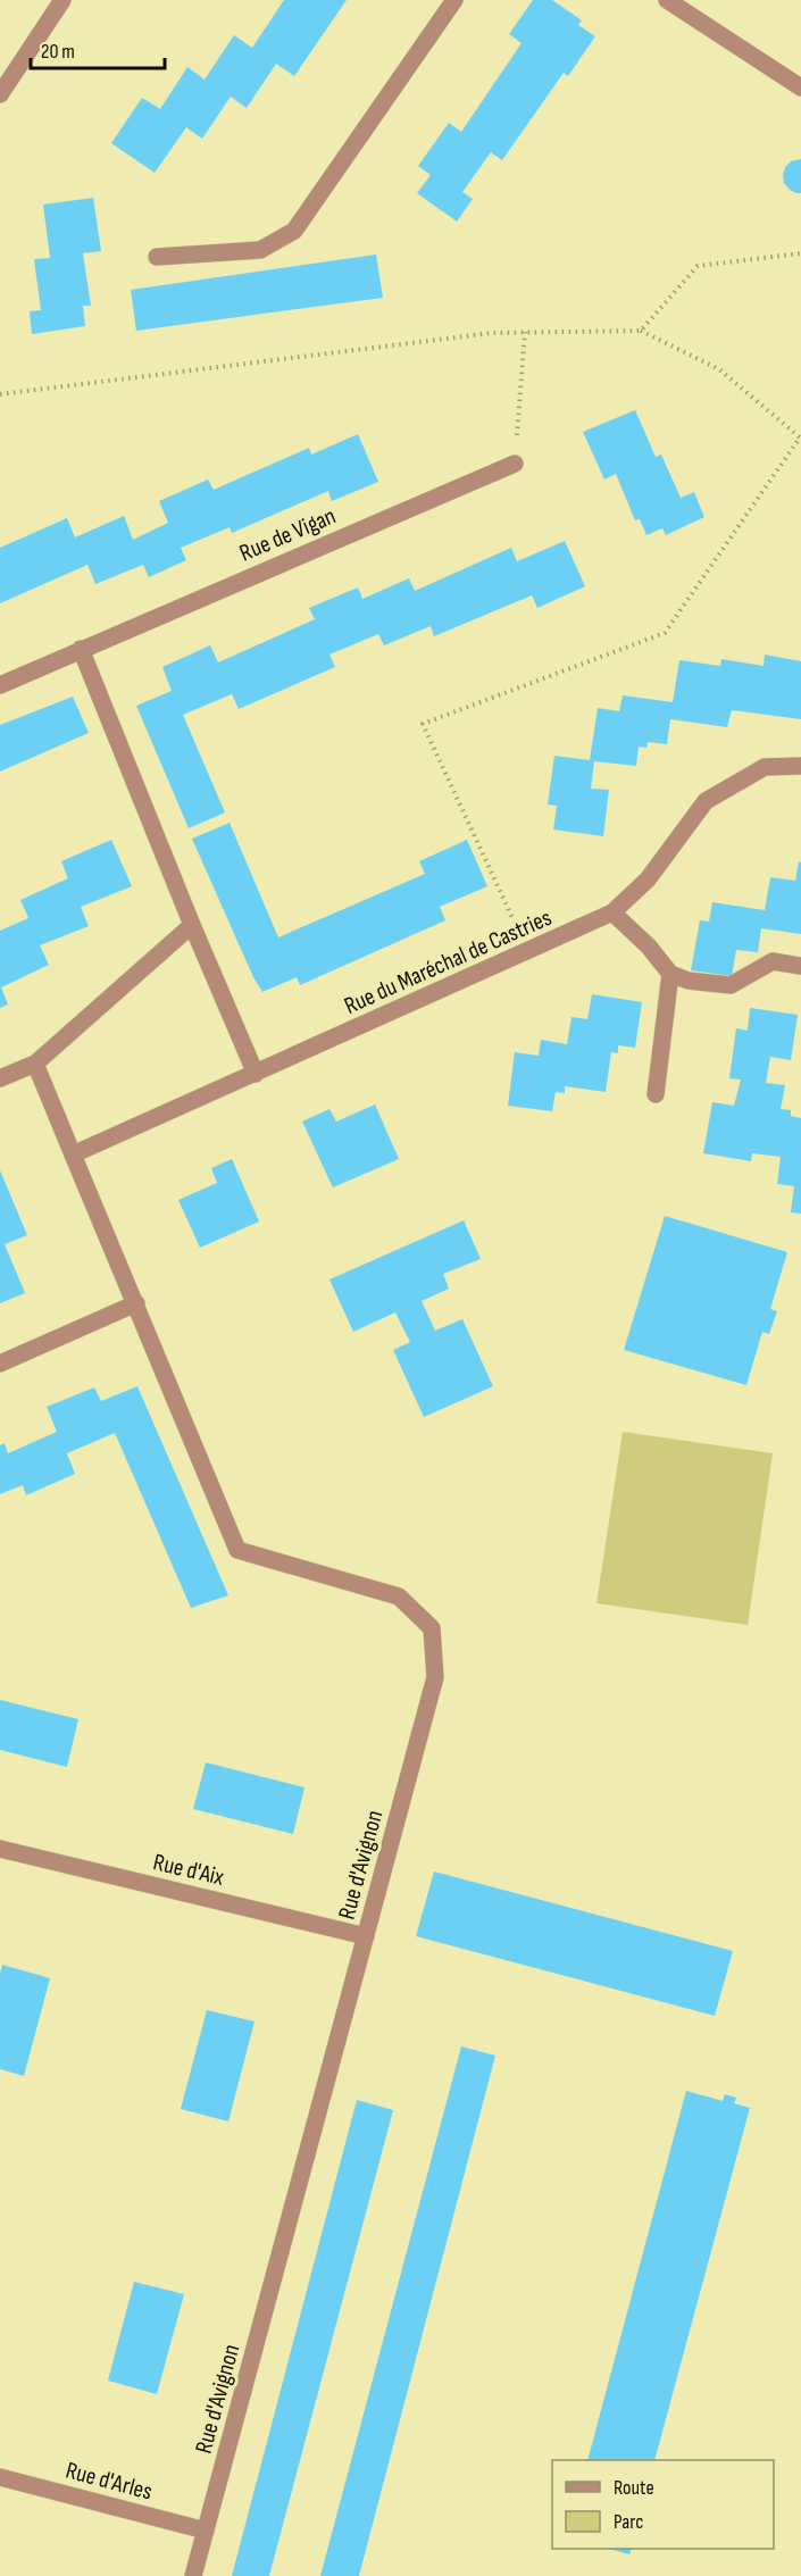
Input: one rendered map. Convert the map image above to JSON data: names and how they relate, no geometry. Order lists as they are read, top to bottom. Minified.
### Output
{"streets":{"street":["Rue de Vigan","Rue du Maréchal de Castries","Rue d'Avignon","Rue d'Aix","Rue d'Arles"]},"crossings":[["Rue d'Avignon","Rue d'Aix"],["Rue d'Avignon","Rue d'Arles"]],"legend":["Route","Parc"],"scale_bar":"20 m"}
